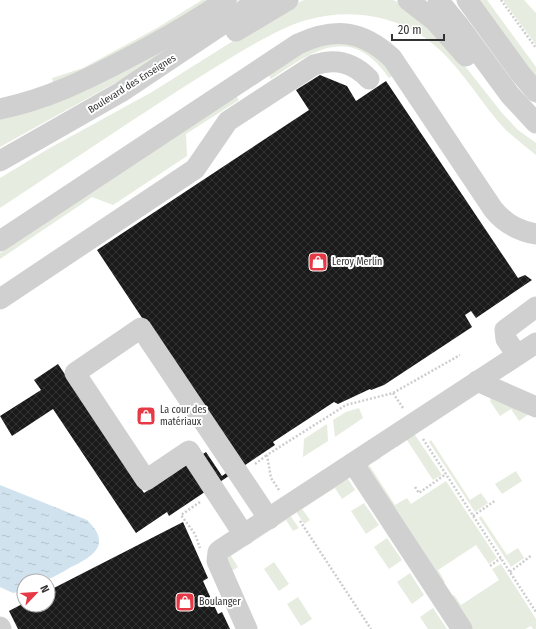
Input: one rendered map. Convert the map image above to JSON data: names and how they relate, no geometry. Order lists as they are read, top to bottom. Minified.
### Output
{"streets":{"street":["Boulevard des Enseignes"]},"places":{"shop":["Leroy Merlin","La cour des matériaux","Boulanger"]},"scale_bar":"20 m","north":"top right"}
